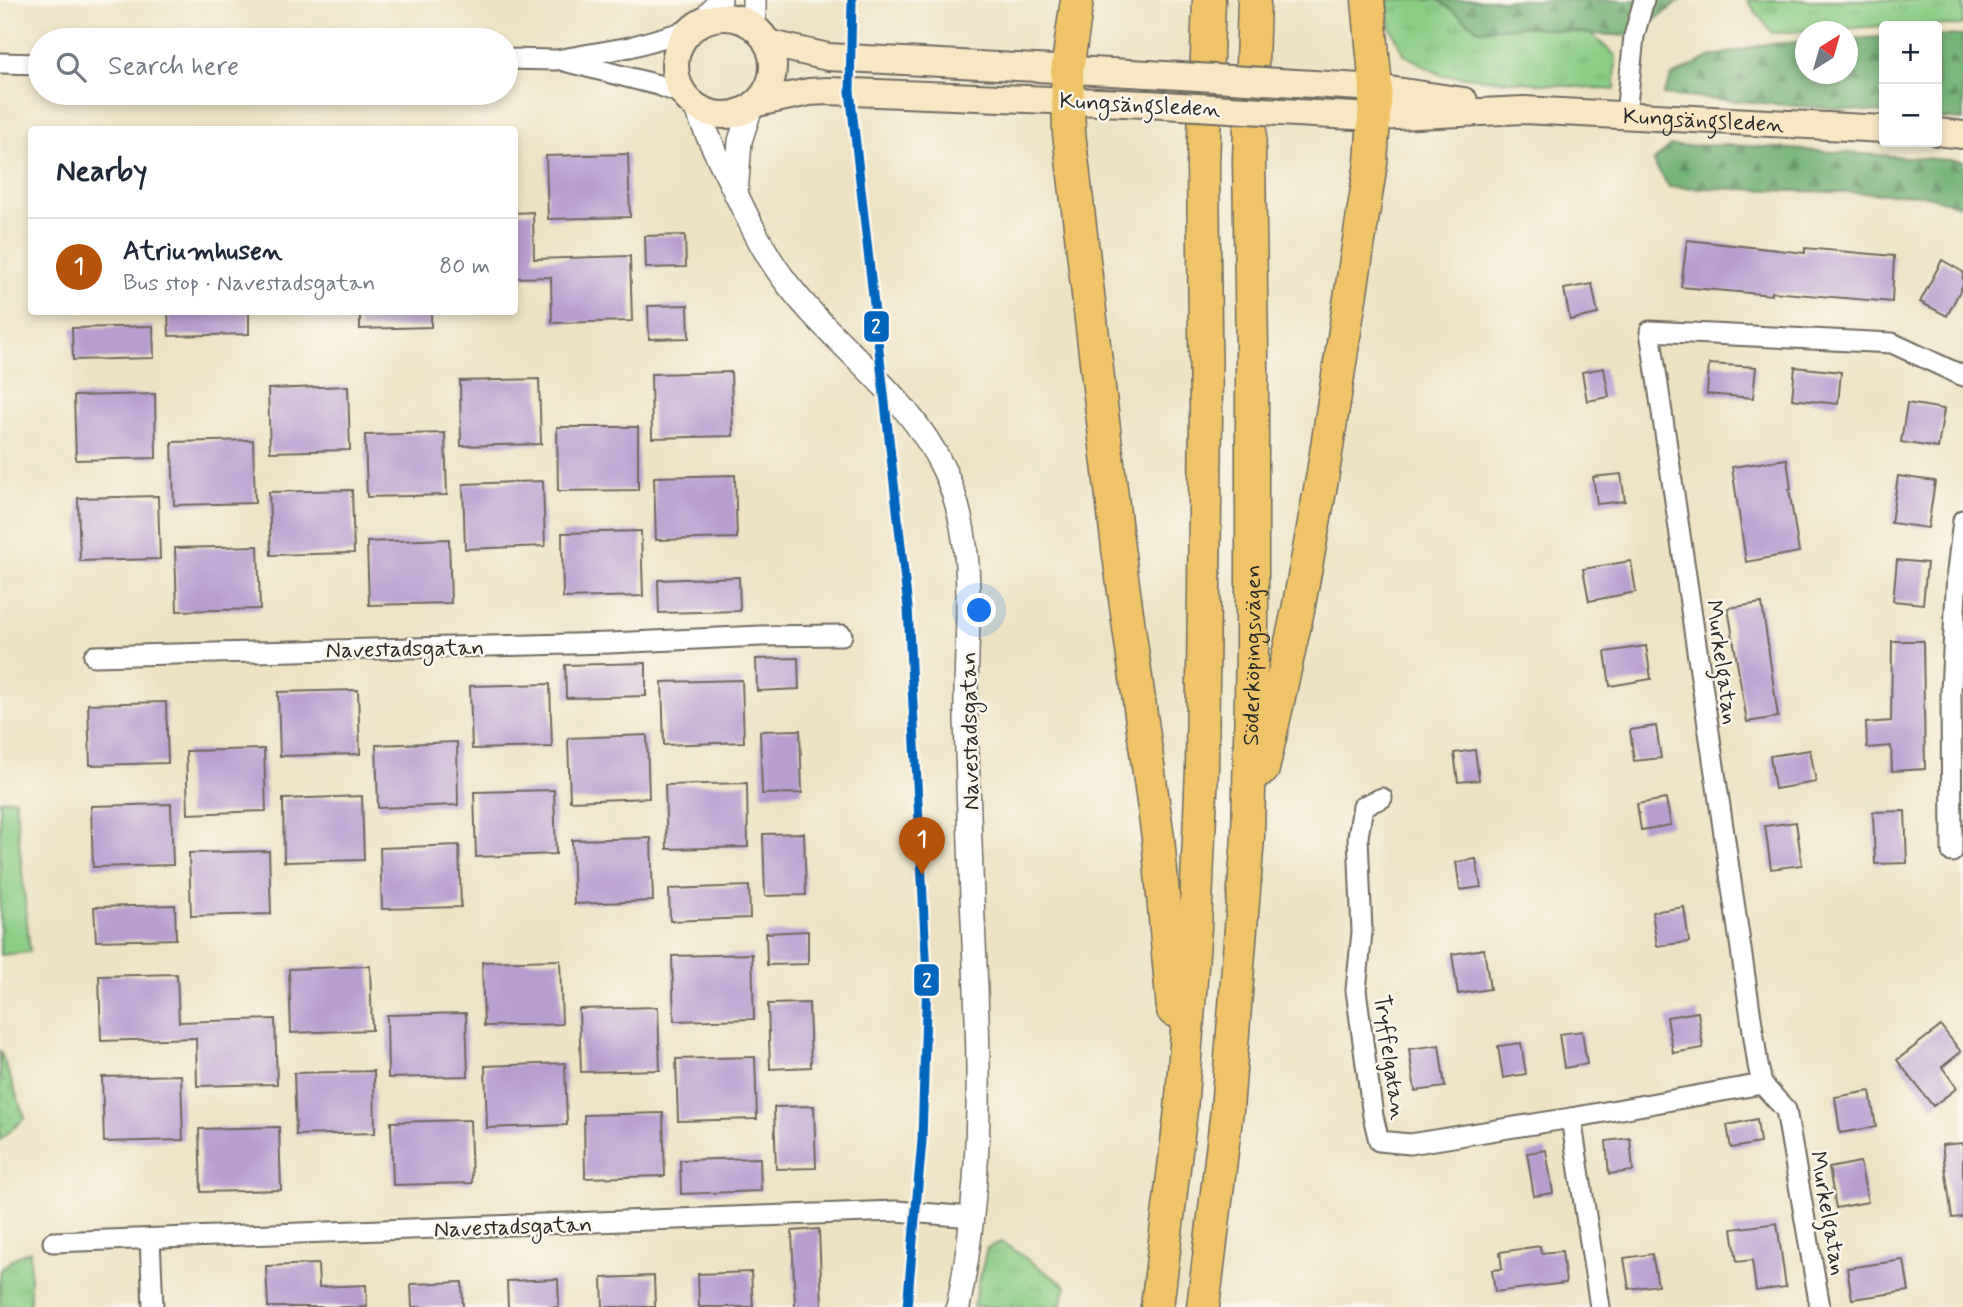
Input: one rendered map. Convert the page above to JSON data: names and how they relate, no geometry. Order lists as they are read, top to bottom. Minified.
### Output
{"streets":{"highway":["Söderköpingsvägen"],"main road":["Kungsängsleden"],"street":["Navestadsgatan","Murkelgatan","Tryffelgatan"]},"crossings":[["Kungsängsleden","Navestadsgatan"],["Murkelgatan","Tryffelgatan"]],"lines":["transit line 2"],"north":"top right","page":{"map_buttons":["+","−"],"search":"Search here","heading":"Nearby","list":[{"mark":"1","name":"Atriumhusen","note":"Bus stop · Navestadsgatan","value":"80 m"}],"pins":"1"}}
